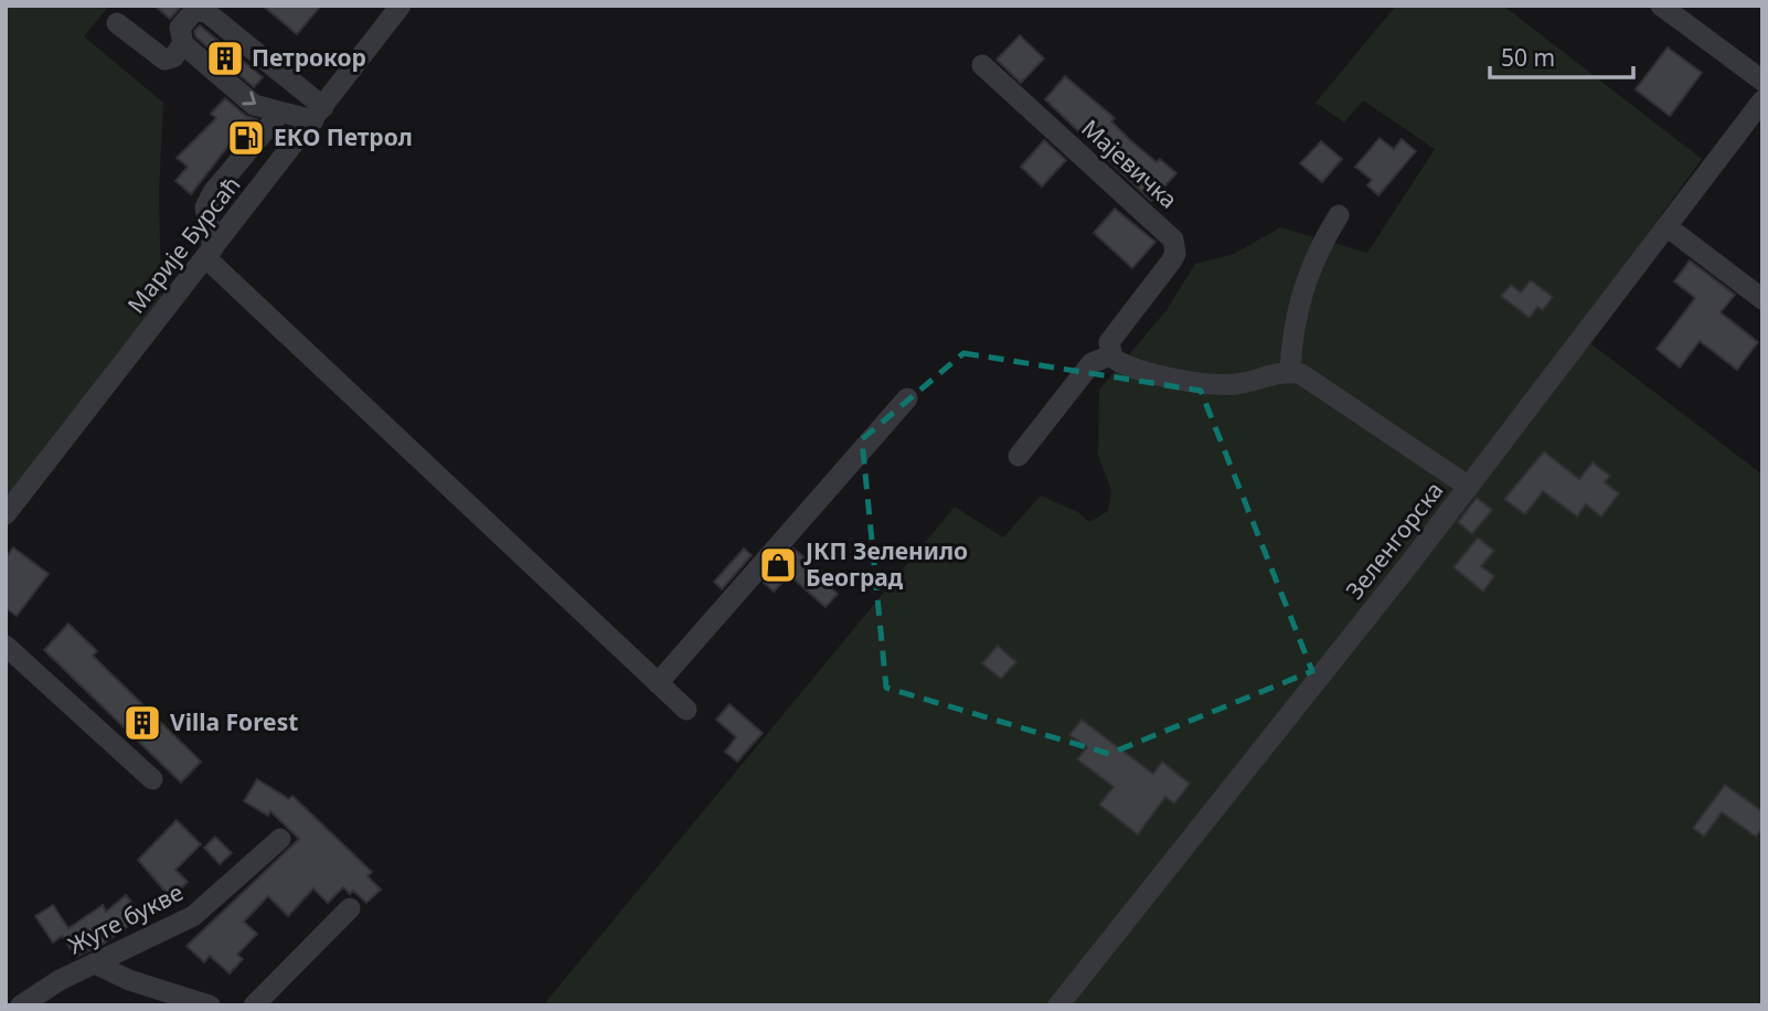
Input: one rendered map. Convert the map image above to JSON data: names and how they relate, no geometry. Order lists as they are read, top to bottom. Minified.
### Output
{"streets":{"street":["Мајевичка","Марије Бурсаћ","Зеленгорска","Жуте букве"]},"places":{"building":["Петрокор","Villa Forest"],"fuel station":["ЕКО Петрол"],"shop":["ЈКП Зеленило Београд"]},"scale_bar":"50 m"}
